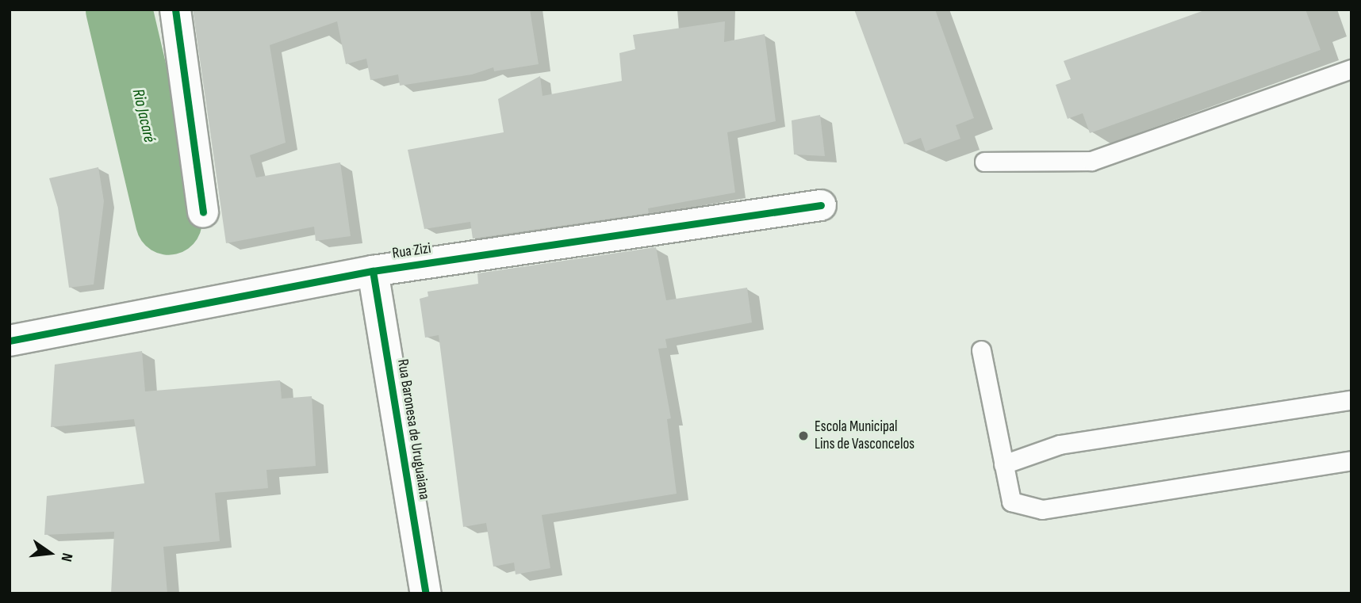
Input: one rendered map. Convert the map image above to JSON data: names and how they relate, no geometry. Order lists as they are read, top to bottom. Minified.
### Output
{"streets":{"street":["Rua Zizi","Rua Baronesa de Uruguaiana"]},"crossings":[["Rua Zizi","Rua Baronesa de Uruguaiana"]],"water":["Rio Jacaré"],"places":["Escola Municipal Lins de Vasconcelos"],"north":"right"}
